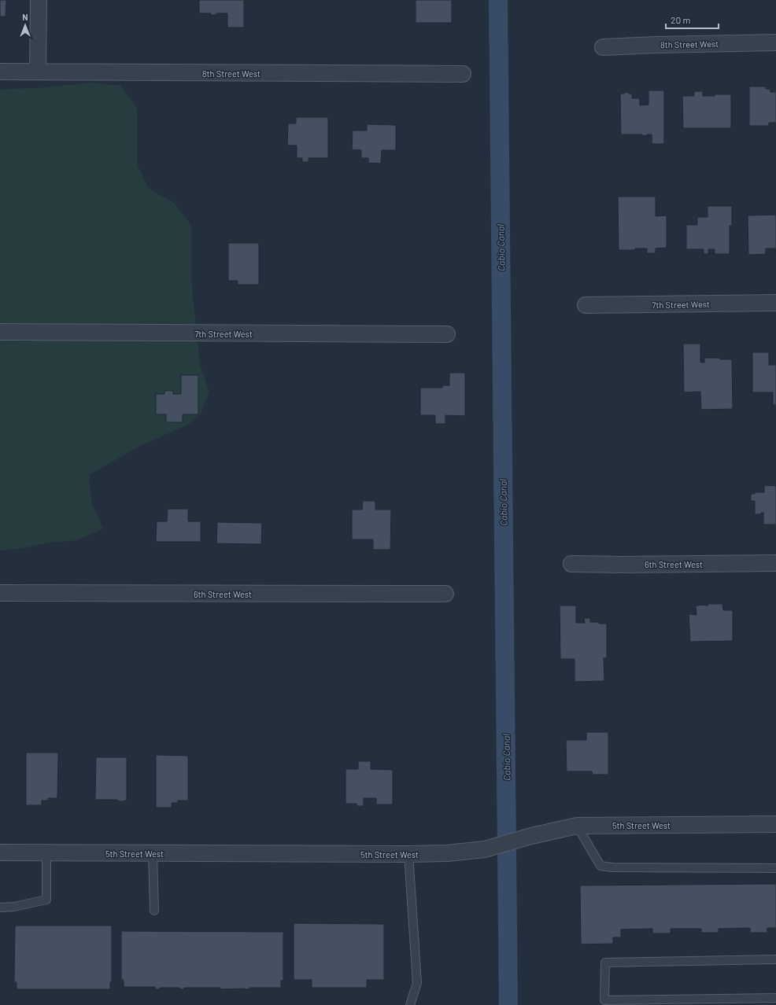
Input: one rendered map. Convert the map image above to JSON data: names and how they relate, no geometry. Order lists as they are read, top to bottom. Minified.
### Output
{"streets":{"street":["8th Street West","7th Street West","6th Street West","5th Street West"]},"water":["Cabio Canal"],"scale_bar":"20 m","north":"top"}
